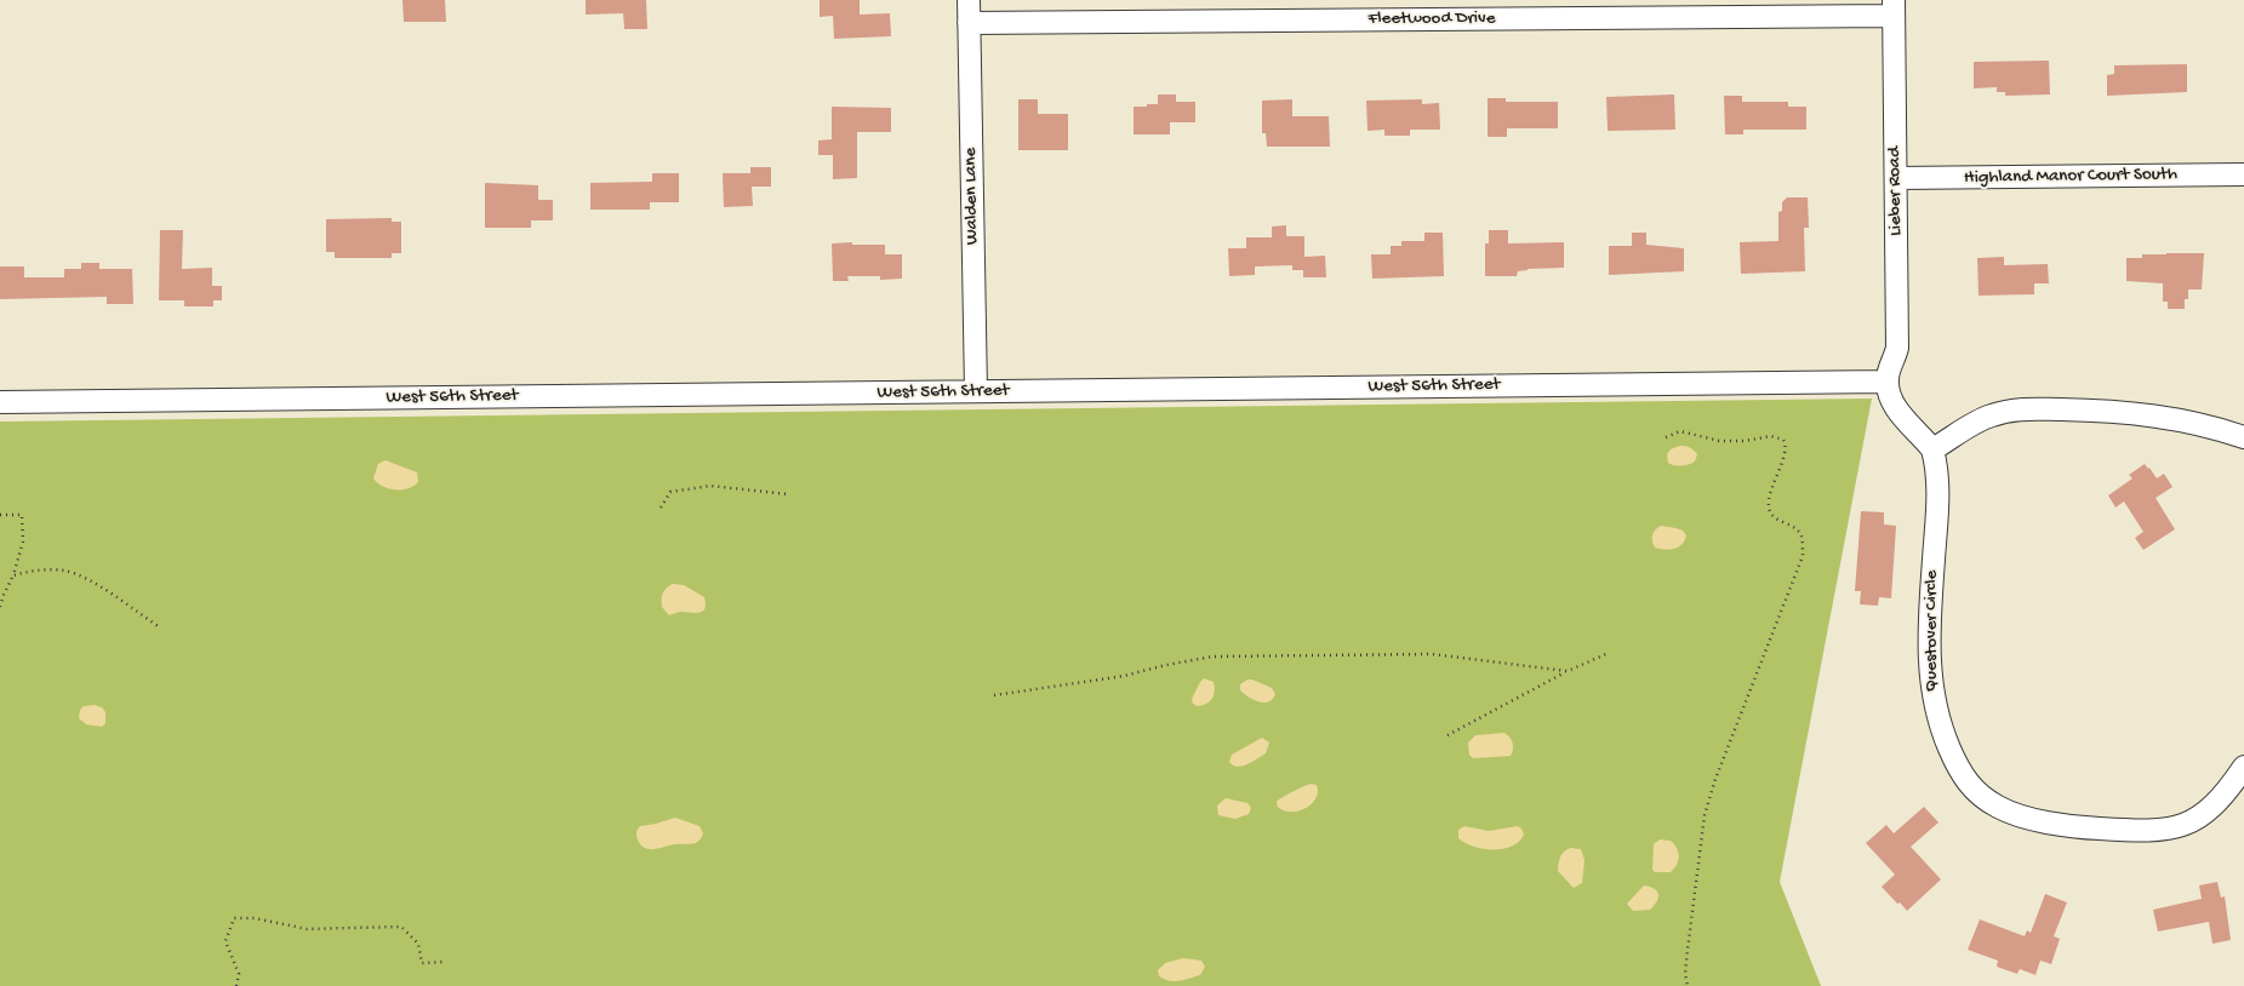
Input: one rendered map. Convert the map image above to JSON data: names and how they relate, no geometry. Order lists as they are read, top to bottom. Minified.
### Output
{"streets":{"street":["Fleetwood Drive","Highland Manor Court South","Lieber Road","Walden Lane","West 56th Street","Questover Circle"]},"crossings":[["Fleetwood Drive","Lieber Road"],["Fleetwood Drive","Walden Lane"],["Highland Manor Court South","Lieber Road"],["Lieber Road","West 56th Street"],["Walden Lane","West 56th Street"]]}
